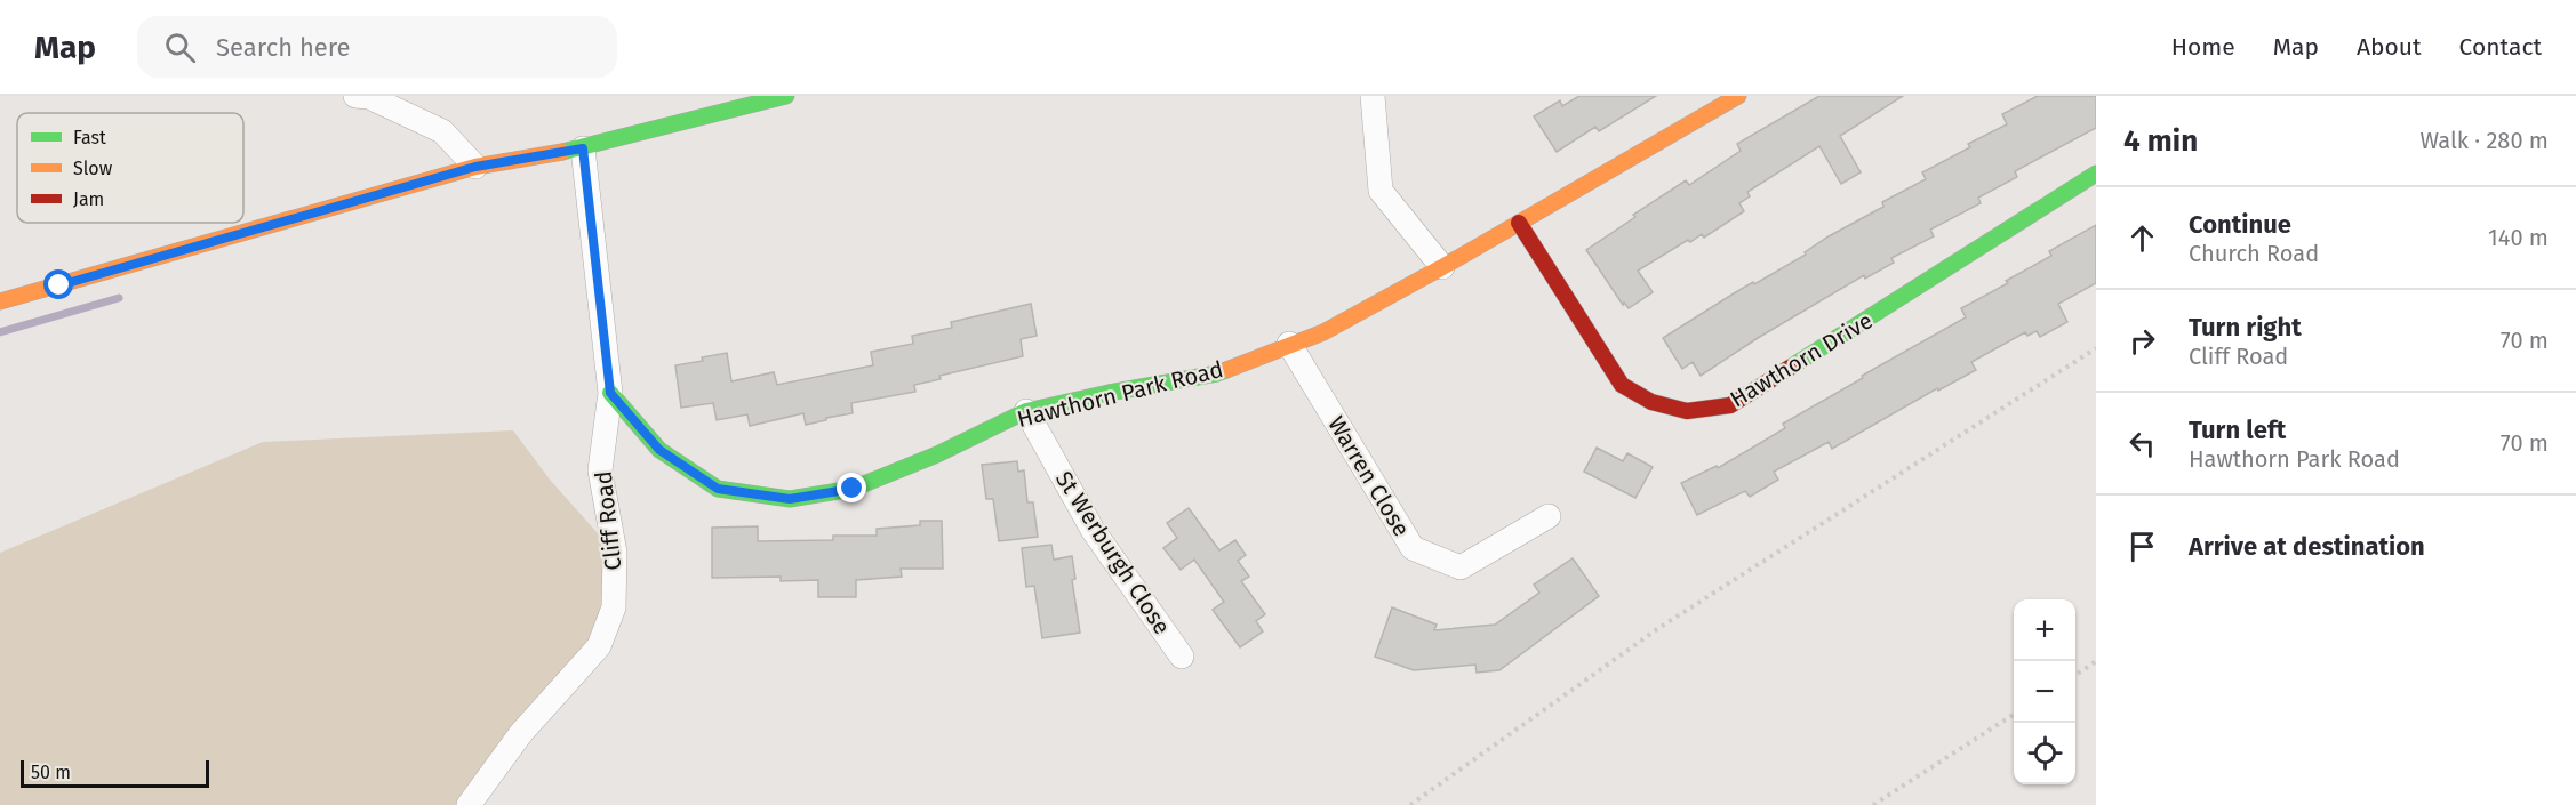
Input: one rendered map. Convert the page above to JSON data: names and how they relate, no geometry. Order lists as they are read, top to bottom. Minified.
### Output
{"streets":{"street":["Hawthorn Drive","Hawthorn Park Road","Warren Close","Cliff Road","St Werburgh Close"]},"crossings":[["Hawthorn Drive","Hawthorn Park Road"],["Hawthorn Park Road","Warren Close"],["Hawthorn Park Road","Cliff Road"],["Hawthorn Park Road","St Werburgh Close"]],"legend":["Fast","Slow","Jam"],"scale_bar":"50 m","page":{"header":"Map","search":"Search here","nav":["Home","Map","About","Contact"],"heading":["4 min","Walk · 280 m"],"list":[["Continue","Church Road","140 m"],["Turn right","Cliff Road","70 m"],["Turn left","Hawthorn Park Road","70 m"],"Arrive at destination"],"map_buttons":["+","−"],"scale":"50 m"}}
